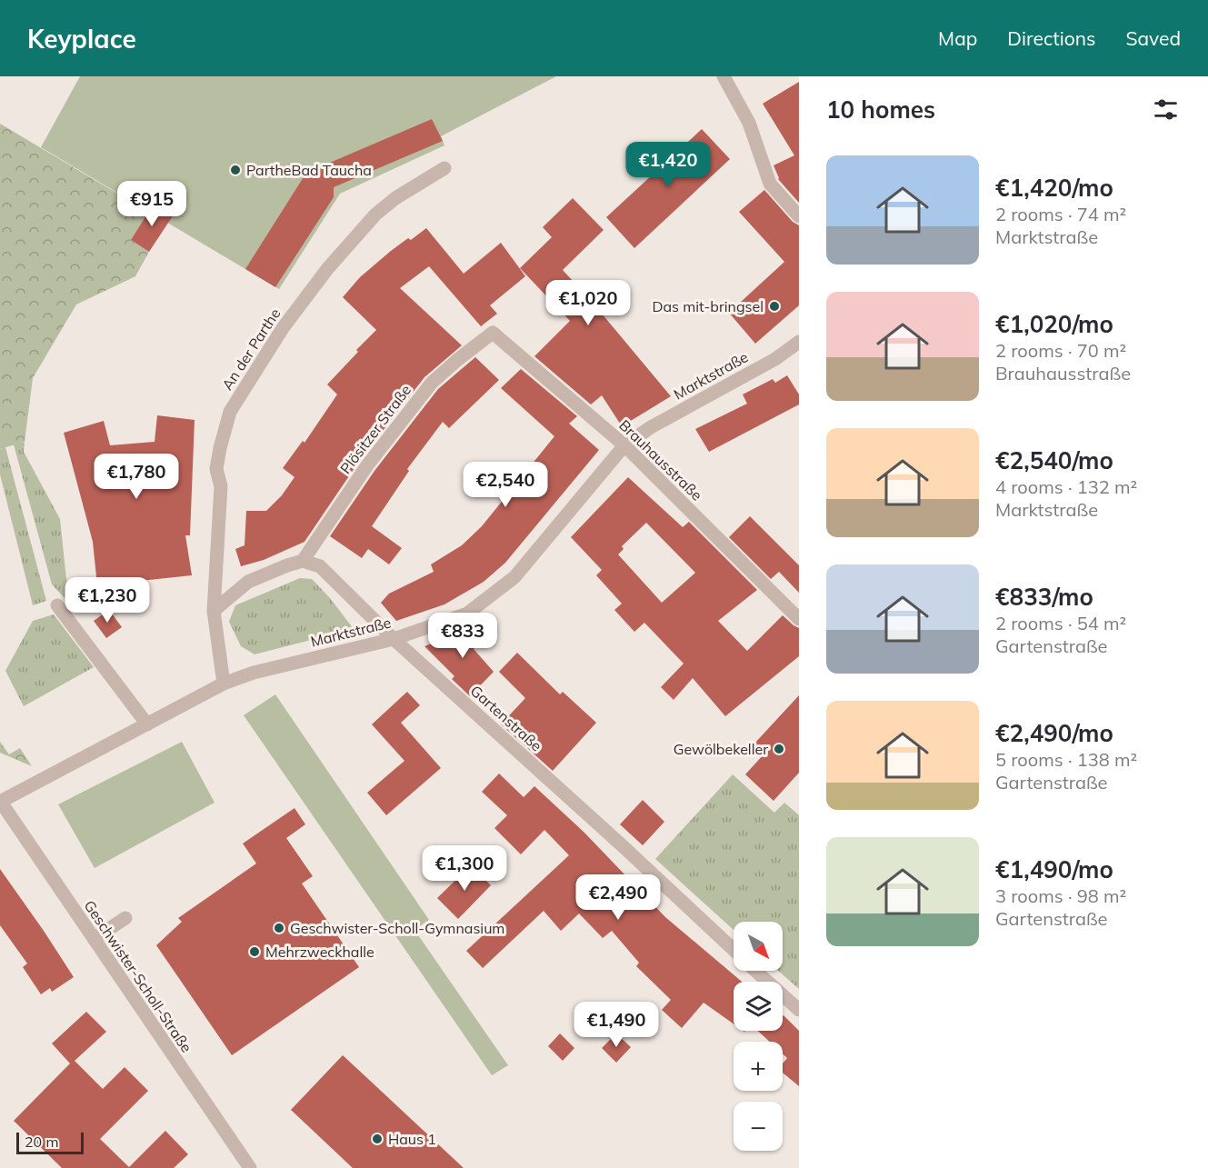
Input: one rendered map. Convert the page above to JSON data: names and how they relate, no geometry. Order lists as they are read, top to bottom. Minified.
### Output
{"streets":{"street":["An der Parthe","Marktstraße","Plösitzer Straße","Brauhausstraße","Gartenstraße","Geschwister-Scholl-Straße"]},"crossings":[["Marktstraße","Brauhausstraße"],["Marktstraße","Gartenstraße"],["Marktstraße","Geschwister-Scholl-Straße"],["Plösitzer Straße","Brauhausstraße"],["Plösitzer Straße","Gartenstraße"]],"places":["PartheBad Taucha","Das mit-bringsel","Gewölbekeller","Geschwister-Scholl-Gymnasium","Mehrzweckhalle","Haus 1"],"scale_bar":"20 m","north":"bottom right","page":{"header":"Keyplace","nav":["Map","Directions","Saved"],"heading":"10 homes","price":["€1,420","€915","€1,020","€1,780","€2,540","€1,230","€833","€1,300","€2,490","€1,490"],"list":[{"name":"€1,420/mo","note":"2 rooms · 74 m² · Marktstraße"},{"name":"€1,020/mo","note":"2 rooms · 70 m² · Brauhausstraße"},{"name":"€2,540/mo","note":"4 rooms · 132 m² · Marktstraße"},{"name":"€833/mo","note":"2 rooms · 54 m² · Gartenstraße"},{"name":"€2,490/mo","note":"5 rooms · 138 m² · Gartenstraße"},{"name":"€1,490/mo","note":"3 rooms · 98 m² · Gartenstraße"}],"map_buttons":["+","−"],"scale":"20 m"}}
